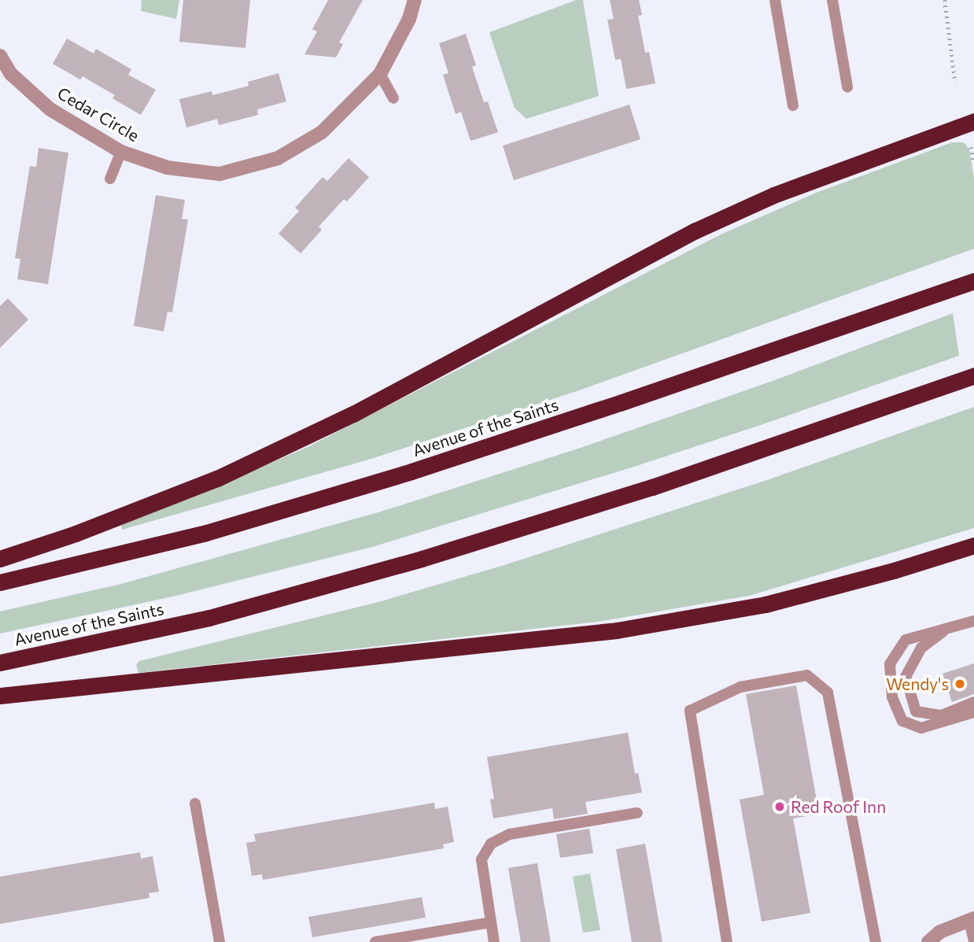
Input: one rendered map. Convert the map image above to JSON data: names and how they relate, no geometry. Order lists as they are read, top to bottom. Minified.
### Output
{"streets":{"highway":["Avenue of the Saints"],"street":["Cedar Circle"]},"places":["Wendy's","Red Roof Inn"]}
